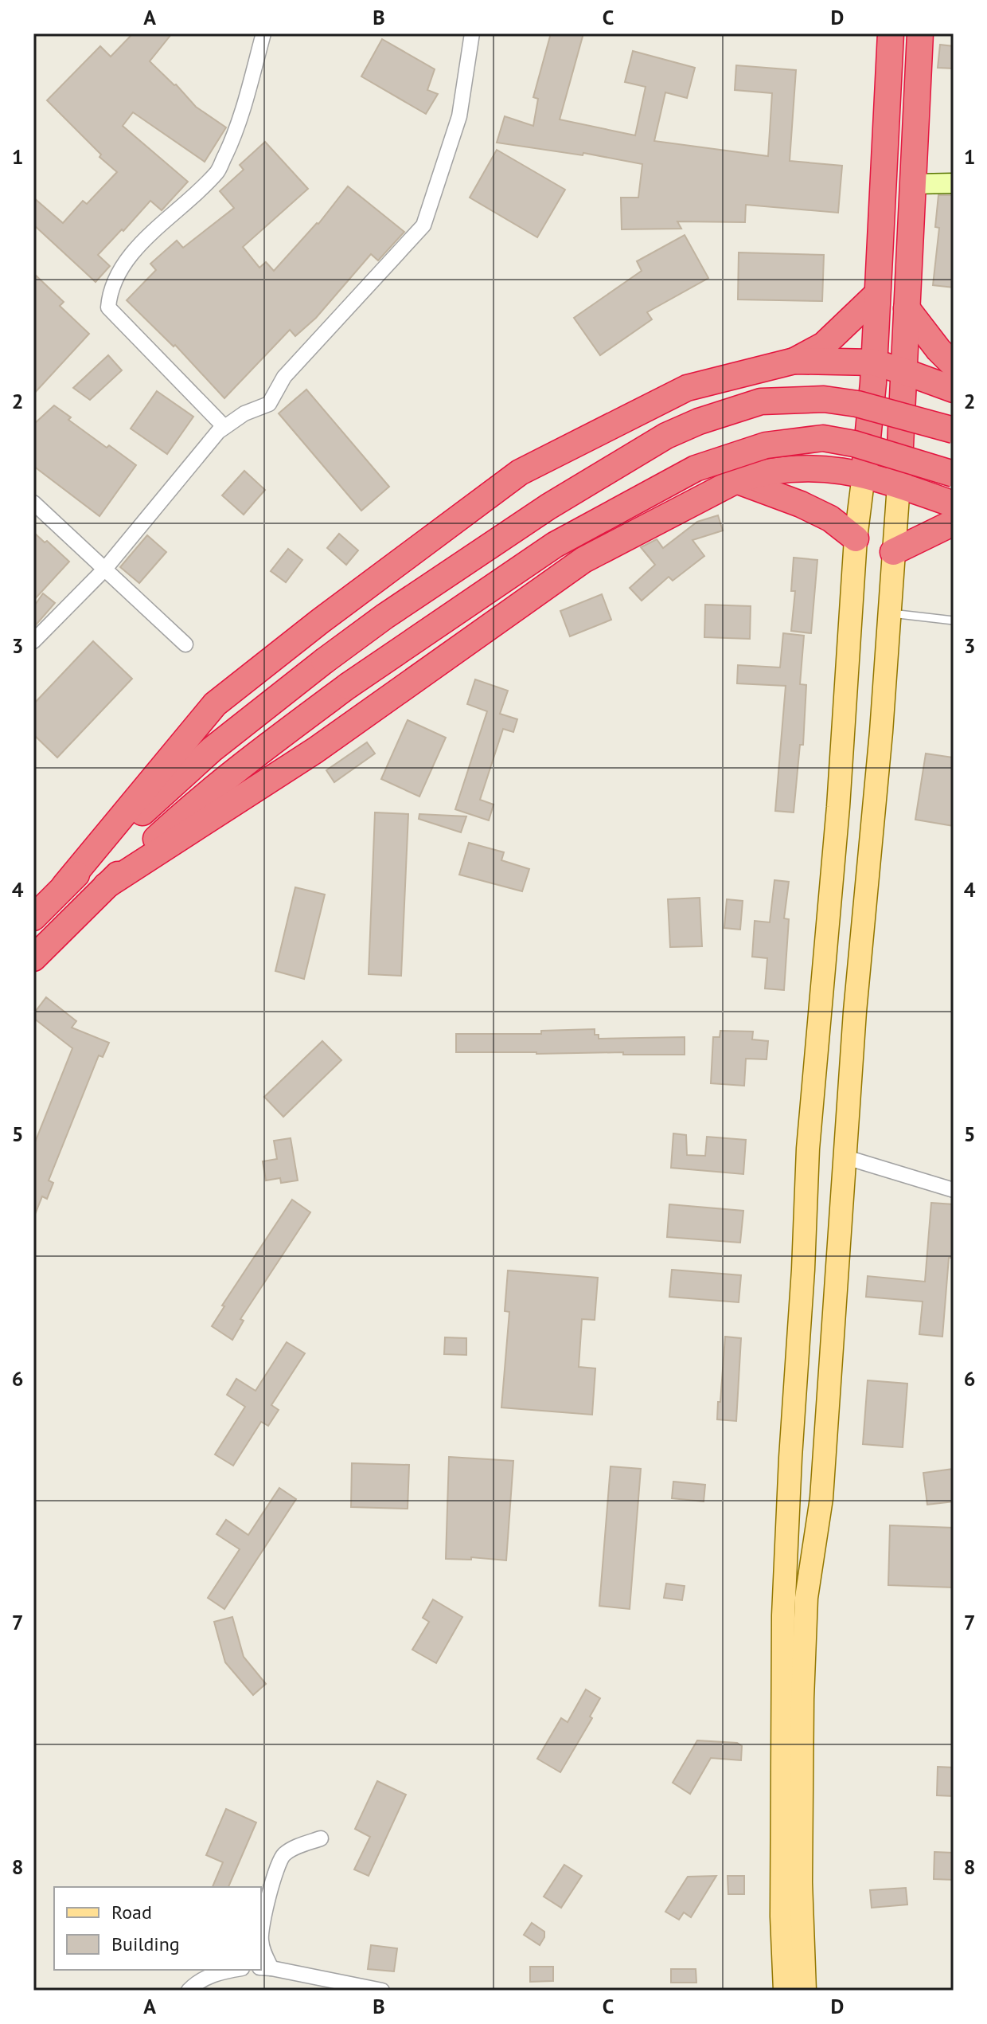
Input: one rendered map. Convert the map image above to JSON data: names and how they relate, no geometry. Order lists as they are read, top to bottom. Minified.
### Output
{"legend":["Road","Building"],"grid":{"columns":["A","B","C","D"],"rows":["1","2","3","4","5","6","7","8"]}}
